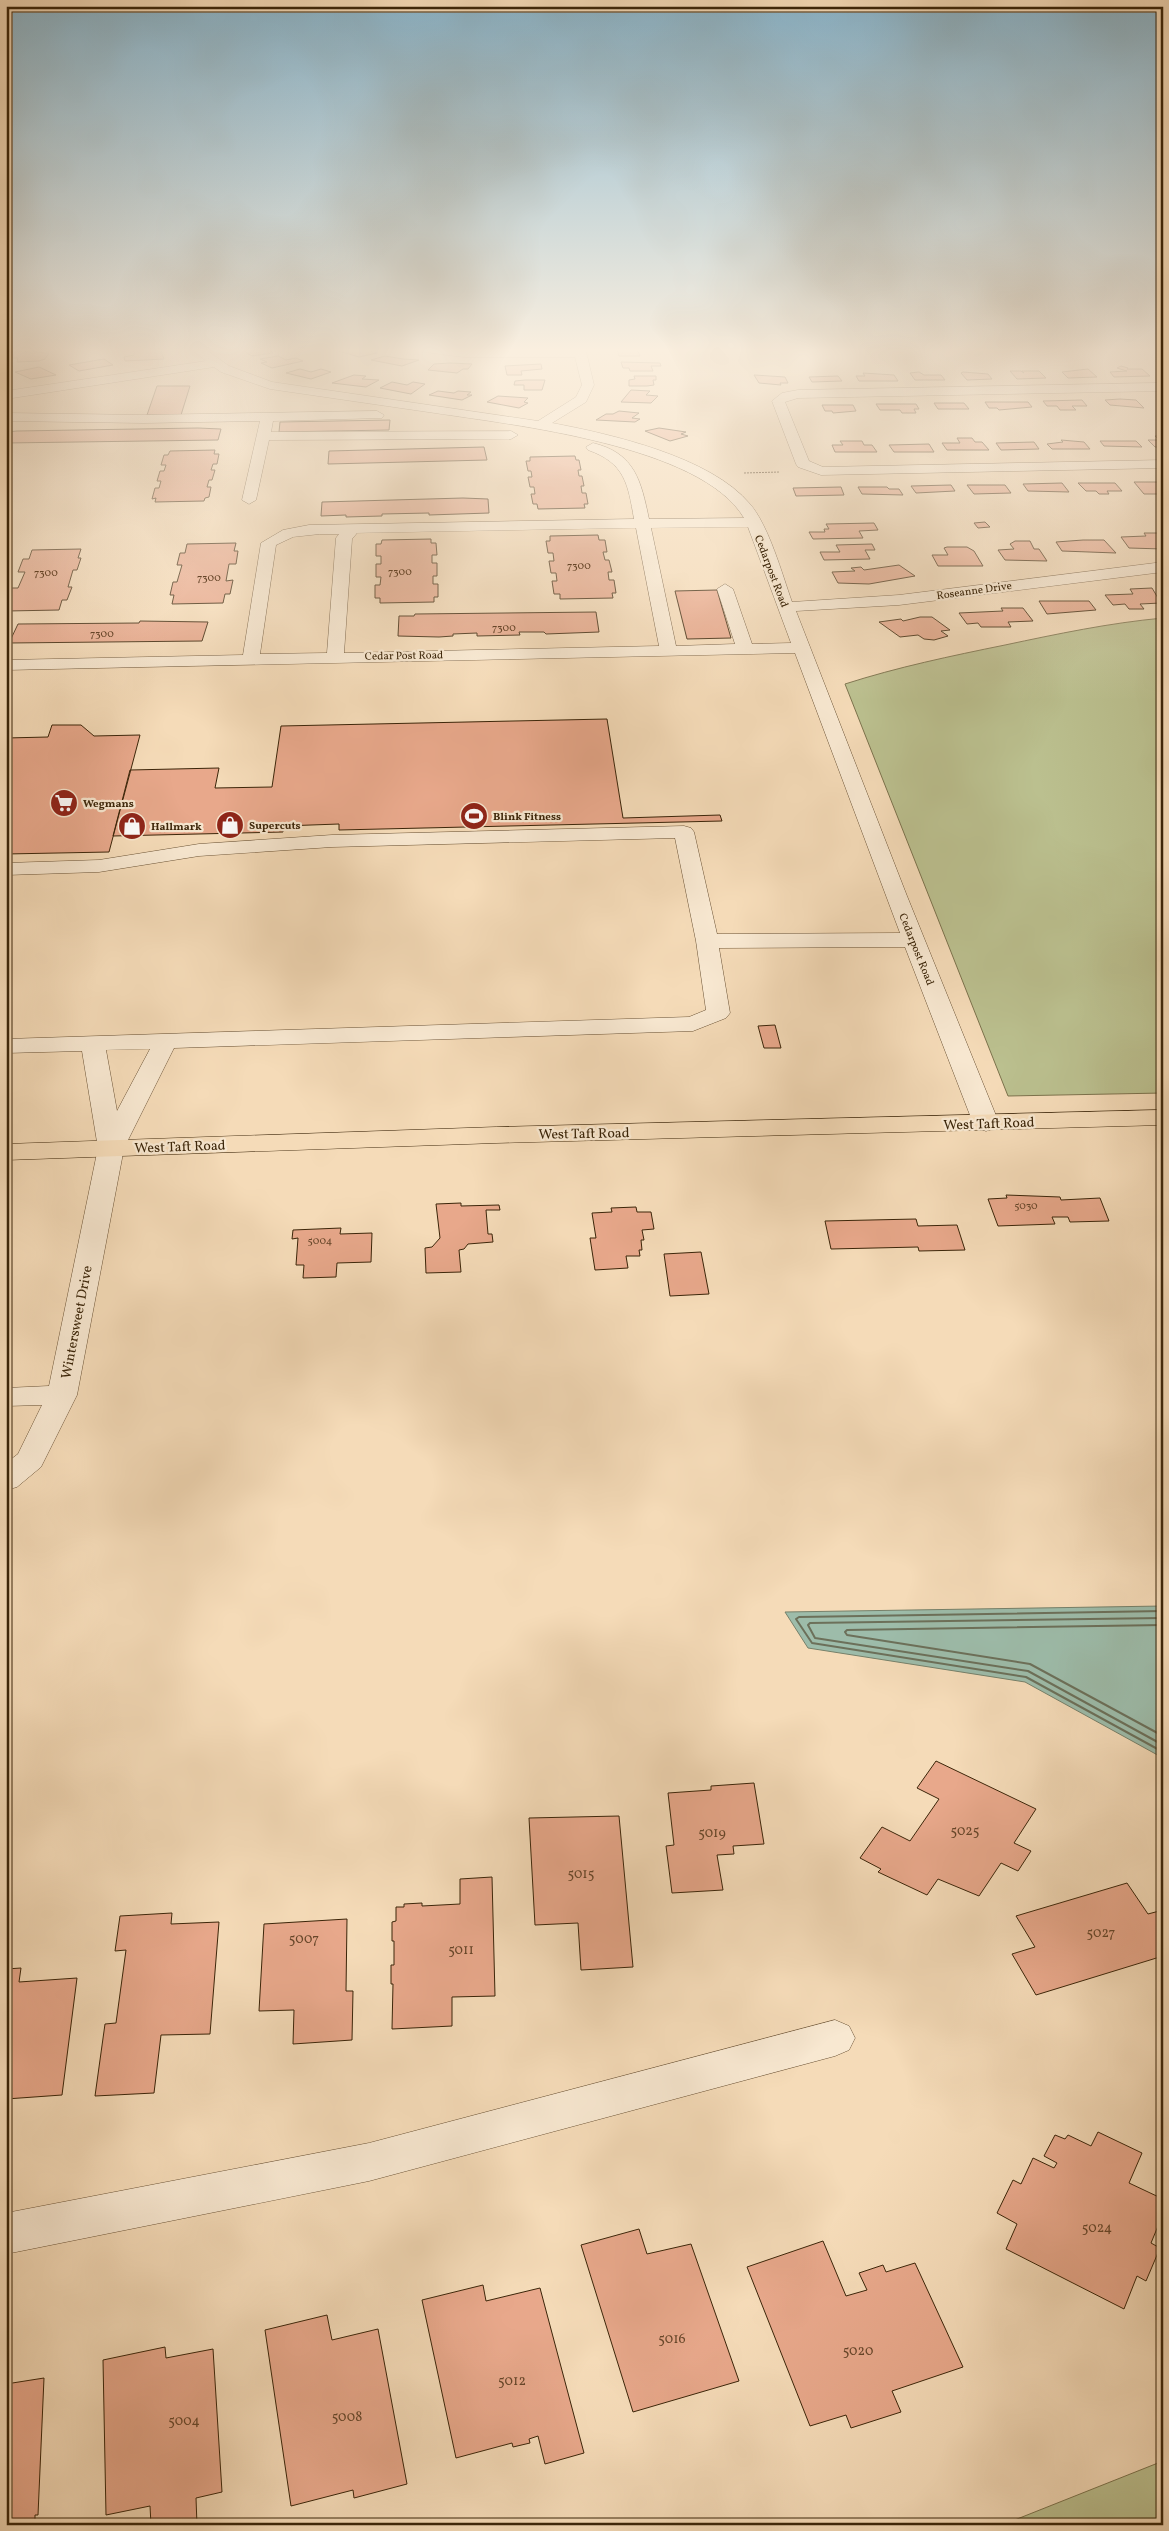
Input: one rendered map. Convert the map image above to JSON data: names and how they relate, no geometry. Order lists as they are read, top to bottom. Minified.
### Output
{"streets":{"main road":["West Taft Road"],"street":["Cedarpost Road","Roseanne Drive","Cedar Post Road","Wintersweet Drive"]},"crossings":[["Cedarpost Road","Roseanne Drive"],["Cedarpost Road","Cedar Post Road"],["Cedarpost Road","West Taft Road"],["West Taft Road","Wintersweet Drive"]],"places":{"supermarket":["Wegmans"],"sports":["Blink Fitness"],"shop":["Supercuts","Hallmark"]},"house_numbers":["7300","7300","7300","7300","7300","7300","5030","5004","5025","5019","5015","5027","5007","5011","5024","5016","5020","5012","5008","5004"]}
